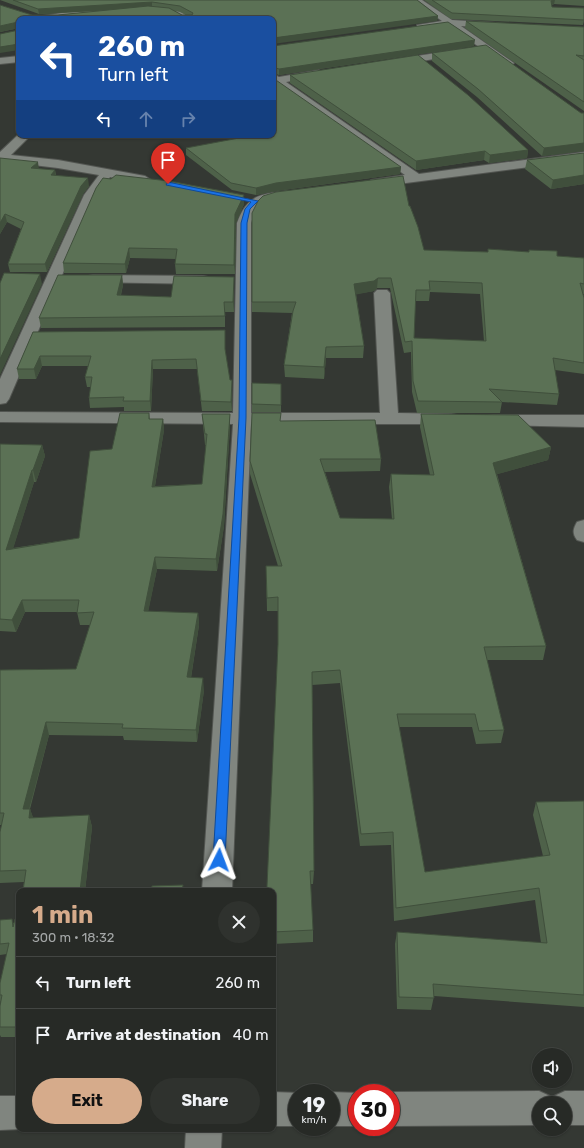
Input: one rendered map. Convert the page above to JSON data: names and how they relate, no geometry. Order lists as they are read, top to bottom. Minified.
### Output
{"page":{"turn":["260 m","Turn left"],"heading":["1 min","300 m · 18:32"],"list":[{"name":"Turn left","value":"260 m"},{"name":"Arrive at destination","value":"40 m"}],"buttons":["Exit","Share"],"speed":"19 km/h","limit":"30"}}
